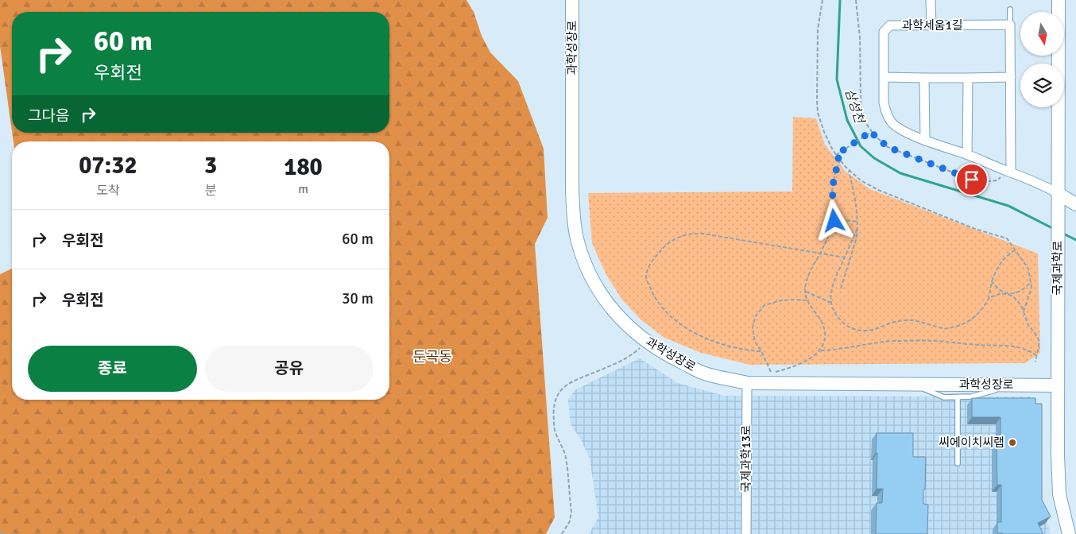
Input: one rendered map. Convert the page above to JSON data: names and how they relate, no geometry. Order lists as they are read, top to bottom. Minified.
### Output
{"streets":{"street":["과학세움1길","과학성장로","국제과학로","국제과학13로"]},"crossings":[["과학세움1길","국제과학로"],["과학성장로","국제과학로"],["과학성장로","국제과학13로"]],"districts":["둔곡동"],"water":["삼성천"],"places":["씨에이치씨랩"],"north":"bottom","page":{"turn":["60 m","우회전"],"then":"그다음","eta":["07:32","도착","3","분","180","m"],"list":[{"name":"우회전","value":"60 m"},{"name":"우회전","value":"30 m"}],"buttons":["종료","공유"]}}
